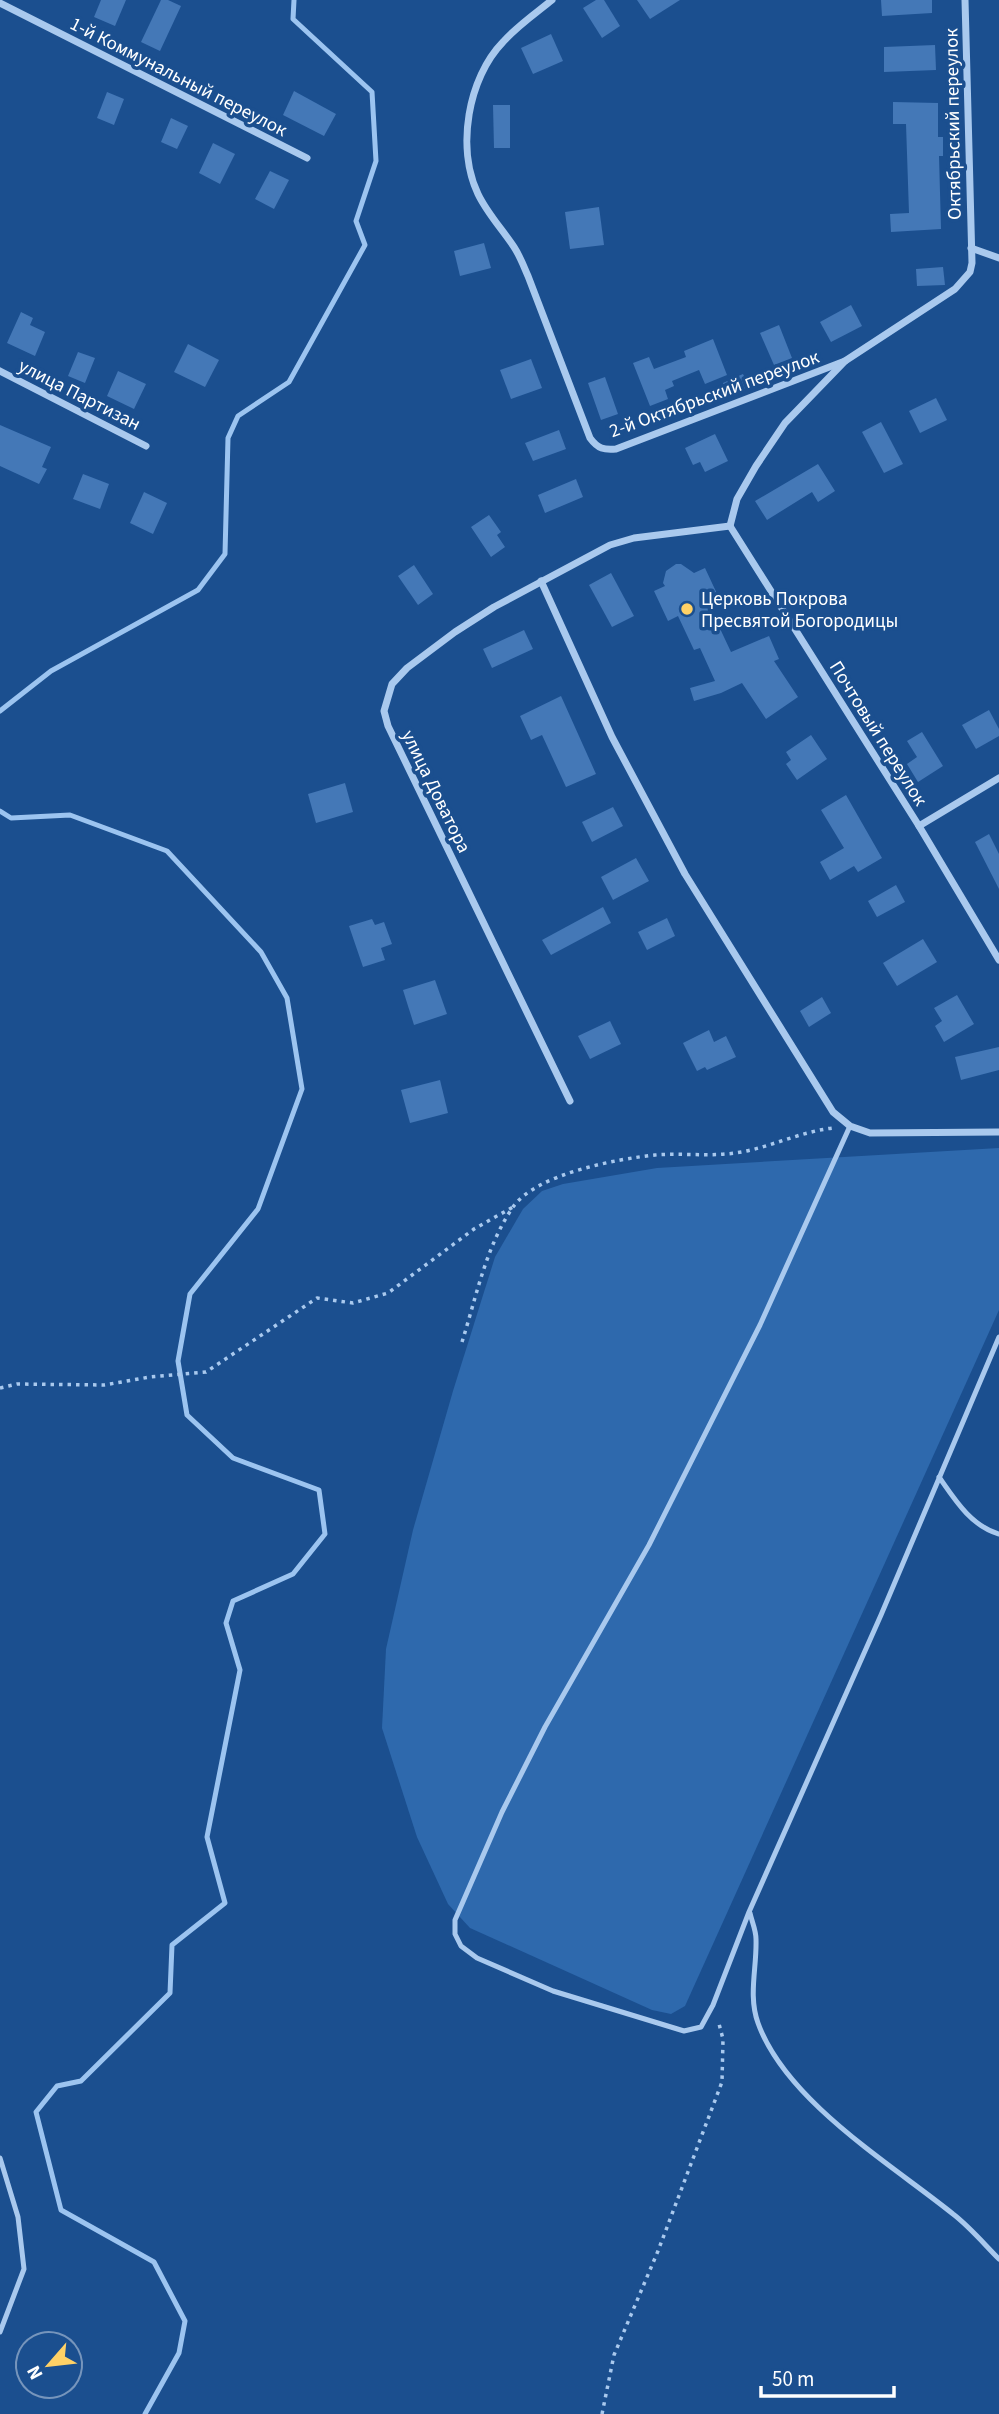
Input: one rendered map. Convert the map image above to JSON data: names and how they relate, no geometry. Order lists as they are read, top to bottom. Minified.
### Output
{"streets":{"street":["1-й Коммунальный переулок","Октябрьский переулок","2-й Октябрьский переулок","улица Партизан","Почтовый переулок","улица Доватора"]},"crossings":[["Октябрьский переулок","2-й Октябрьский переулок"],["Почтовый переулок","улица Доватора"]],"places":["Церковь Покрова Пресвятой Богородицы"],"scale_bar":"50 m","north":"bottom left"}
